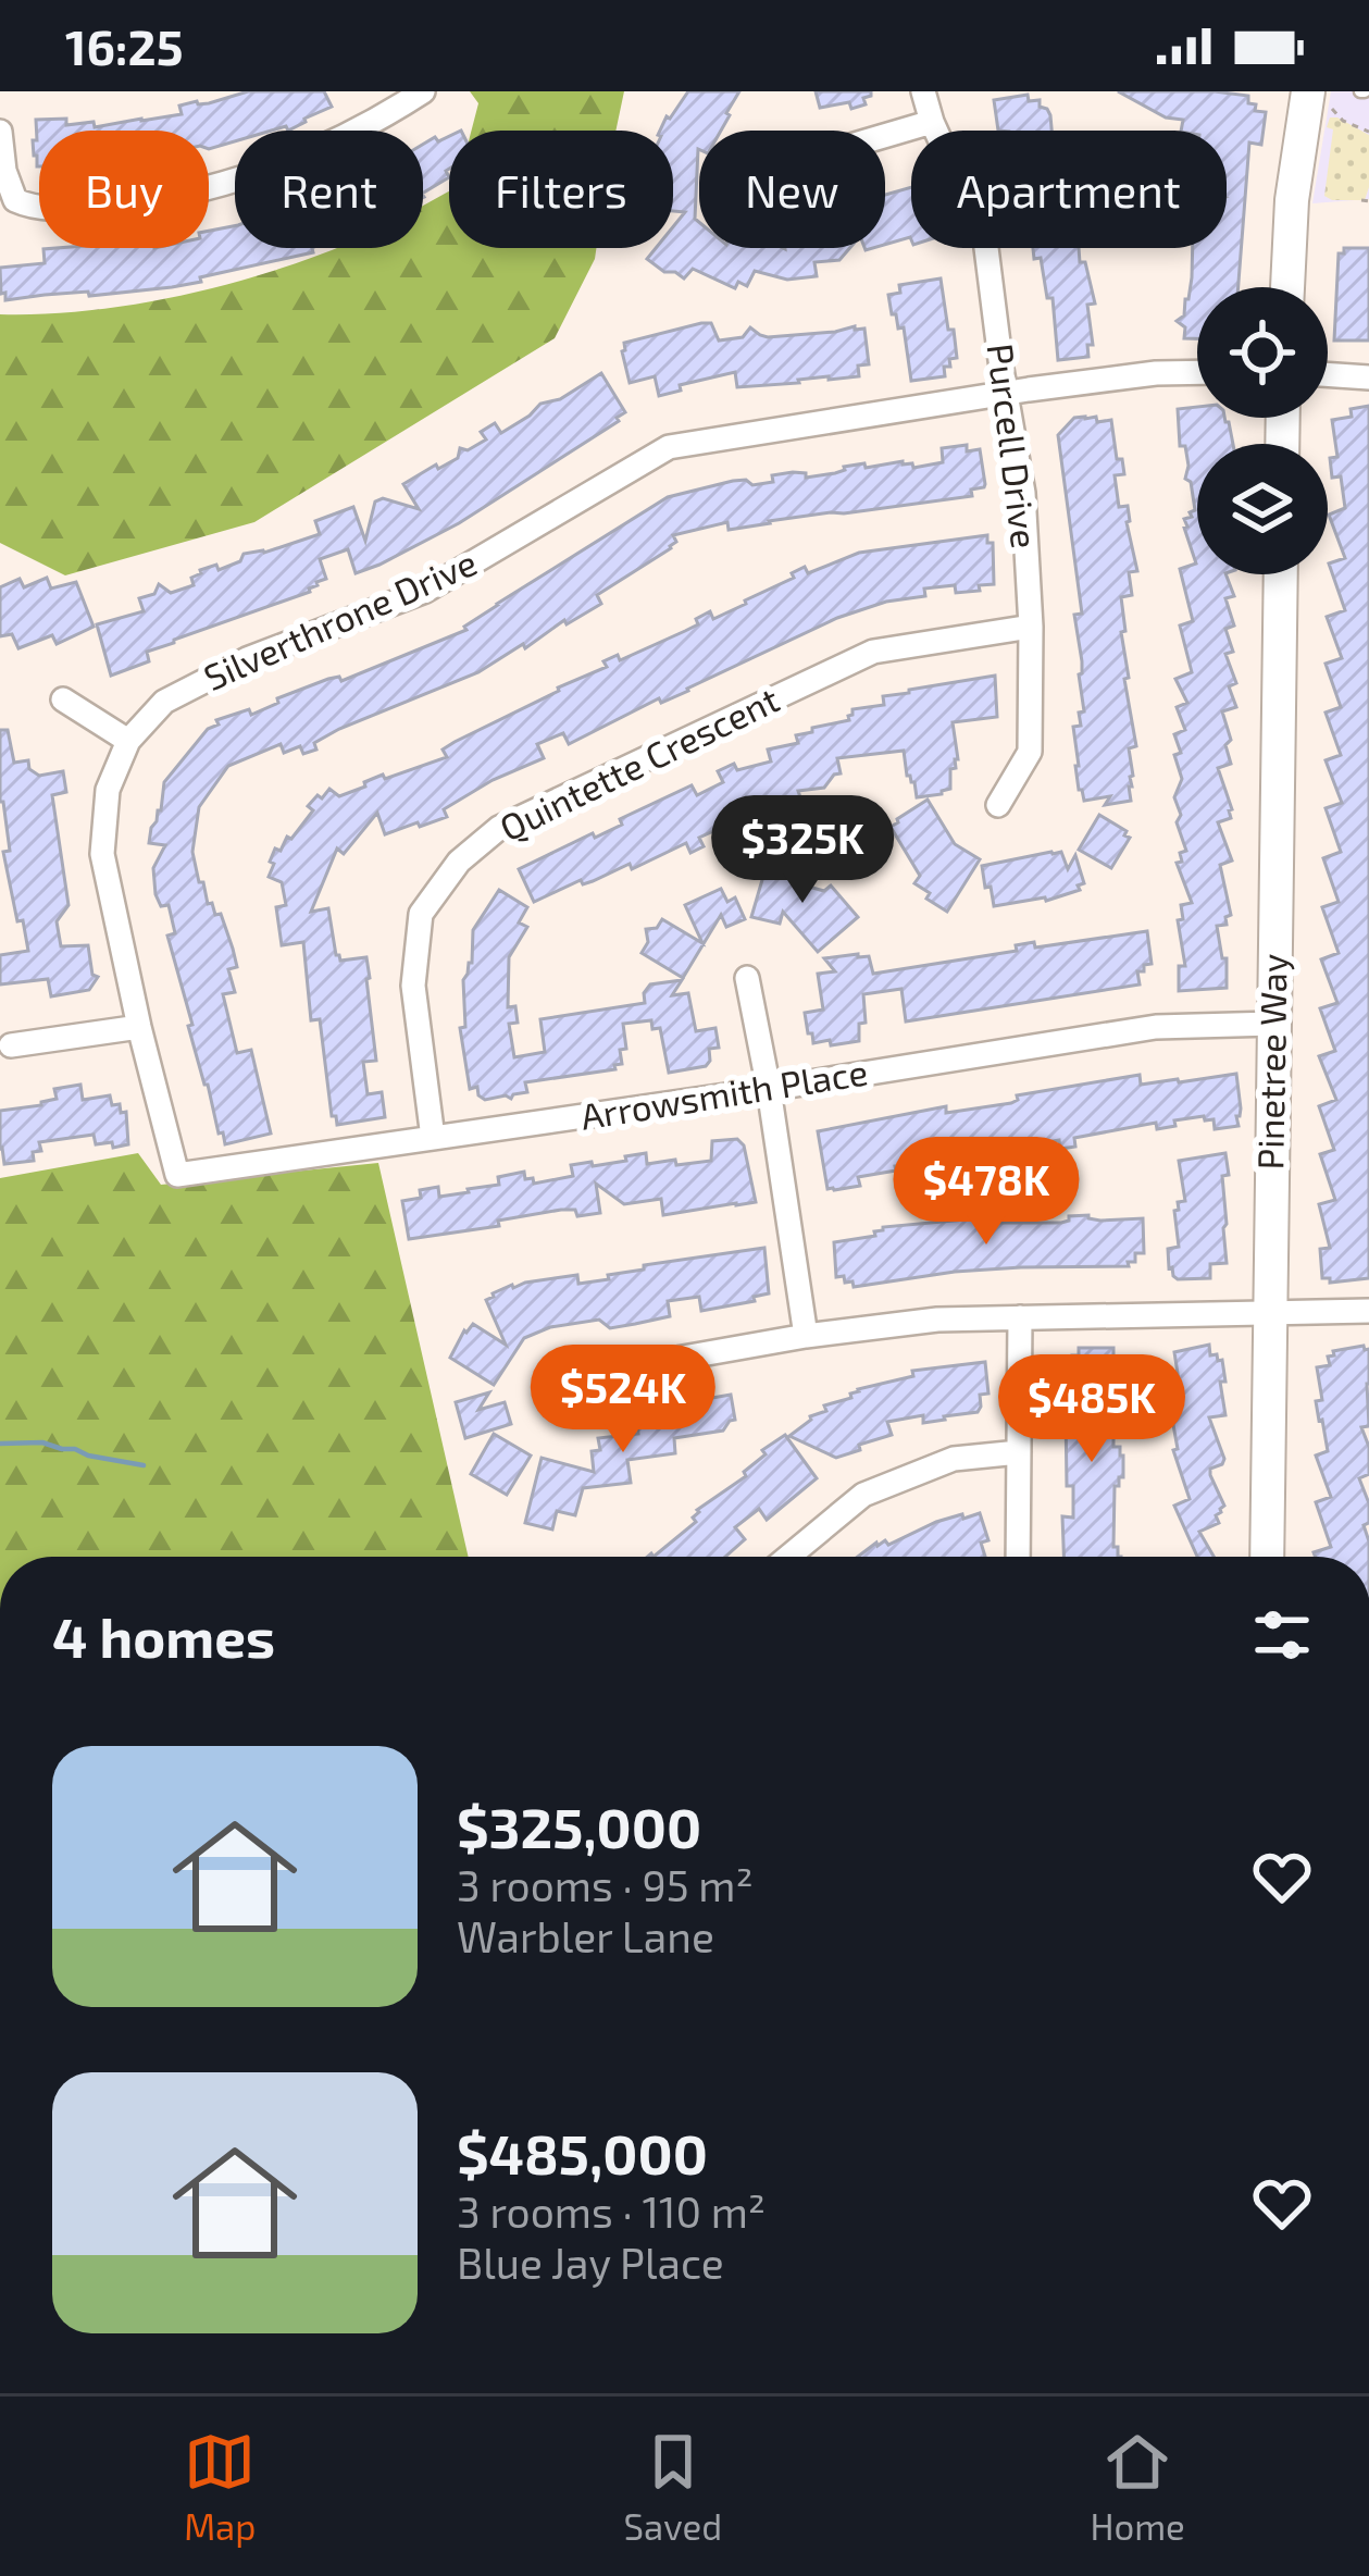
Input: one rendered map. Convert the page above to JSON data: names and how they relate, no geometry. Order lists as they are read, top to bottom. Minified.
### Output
{"streets":{"street":["Purcell Drive","Silverthrone Drive","Quintette Crescent","Pinetree Way","Arrowsmith Place"]},"crossings":[["Purcell Drive","Silverthrone Drive"],["Purcell Drive","Quintette Crescent"],["Silverthrone Drive","Arrowsmith Place"],["Quintette Crescent","Arrowsmith Place"],["Pinetree Way","Arrowsmith Place"]],"page":{"status":"16:25","chip":["Buy","Rent","Filters","New","Apartment"],"price":["$325K","$478K","$524K","$485K"],"heading":"4 homes","list":[{"name":"$325,000","note":"3 rooms · 95 m² · Warbler Lane"},{"name":"$485,000","note":"3 rooms · 110 m² · Blue Jay Place"}],"tabs":["Map","Saved","Home"]}}
